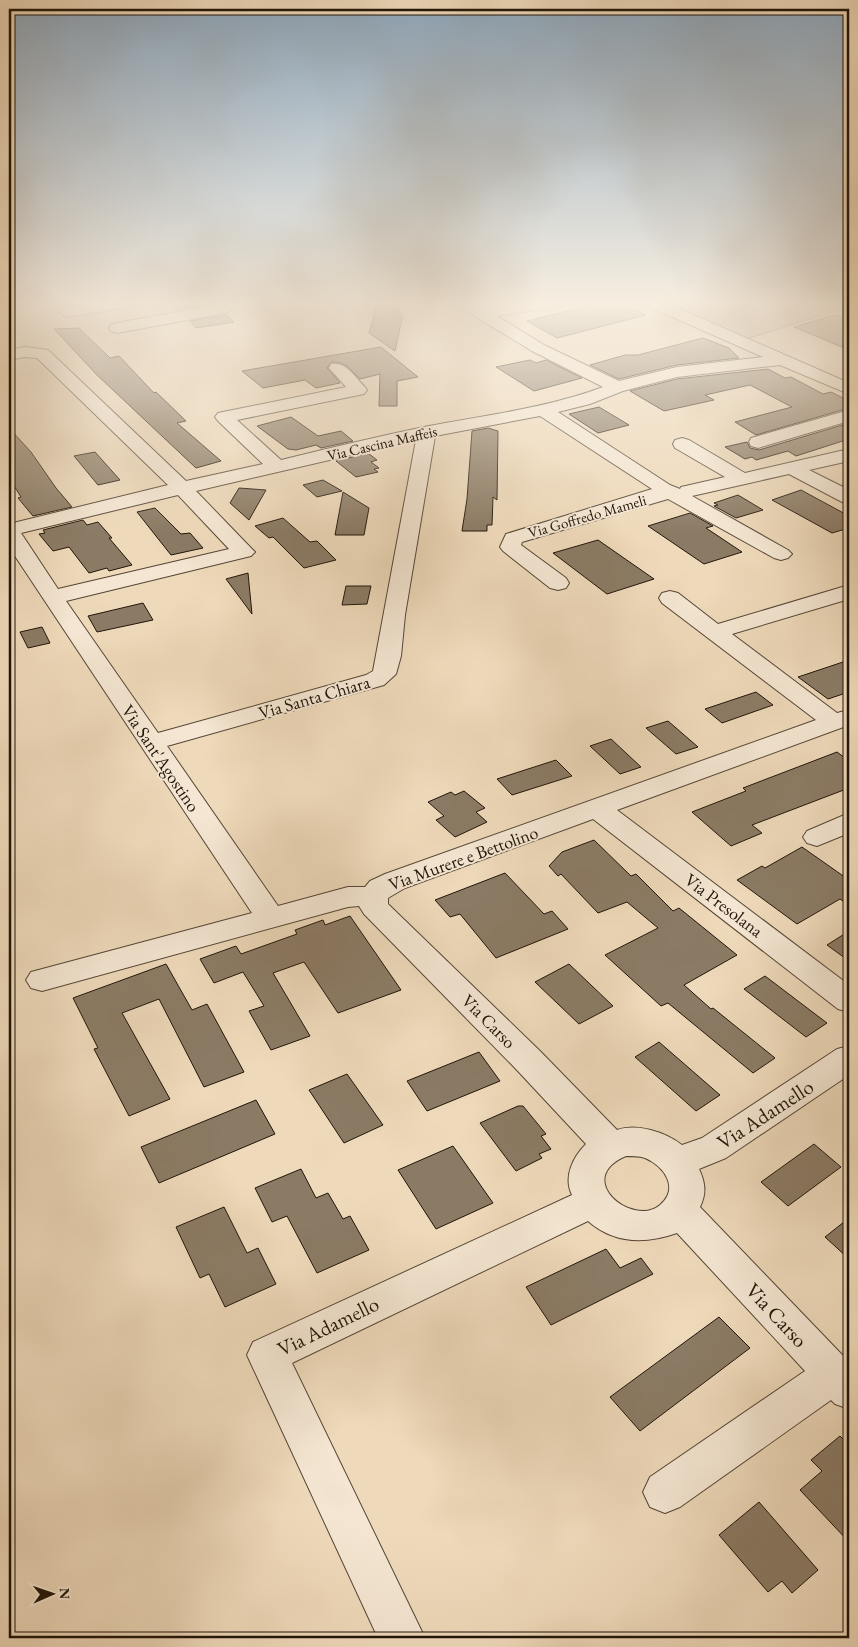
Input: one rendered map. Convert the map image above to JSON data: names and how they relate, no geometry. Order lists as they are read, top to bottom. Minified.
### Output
{"streets":{"street":["Via Cascina Maffeis","Via Goffredo Mameli","Via Santa Chiara","Via Sant'Agostino","Via Murere e Bettolino","Via Presolana","Via Carso","Via Adamello"]},"crossings":[["Via Cascina Maffeis","Via Goffredo Mameli"],["Via Cascina Maffeis","Via Santa Chiara"],["Via Cascina Maffeis","Via Sant'Agostino"],["Via Santa Chiara","Via Sant'Agostino"],["Via Sant'Agostino","Via Murere e Bettolino"],["Via Murere e Bettolino","Via Presolana"],["Via Murere e Bettolino","Via Carso"],["Via Carso","Via Adamello"]],"north":"right"}
